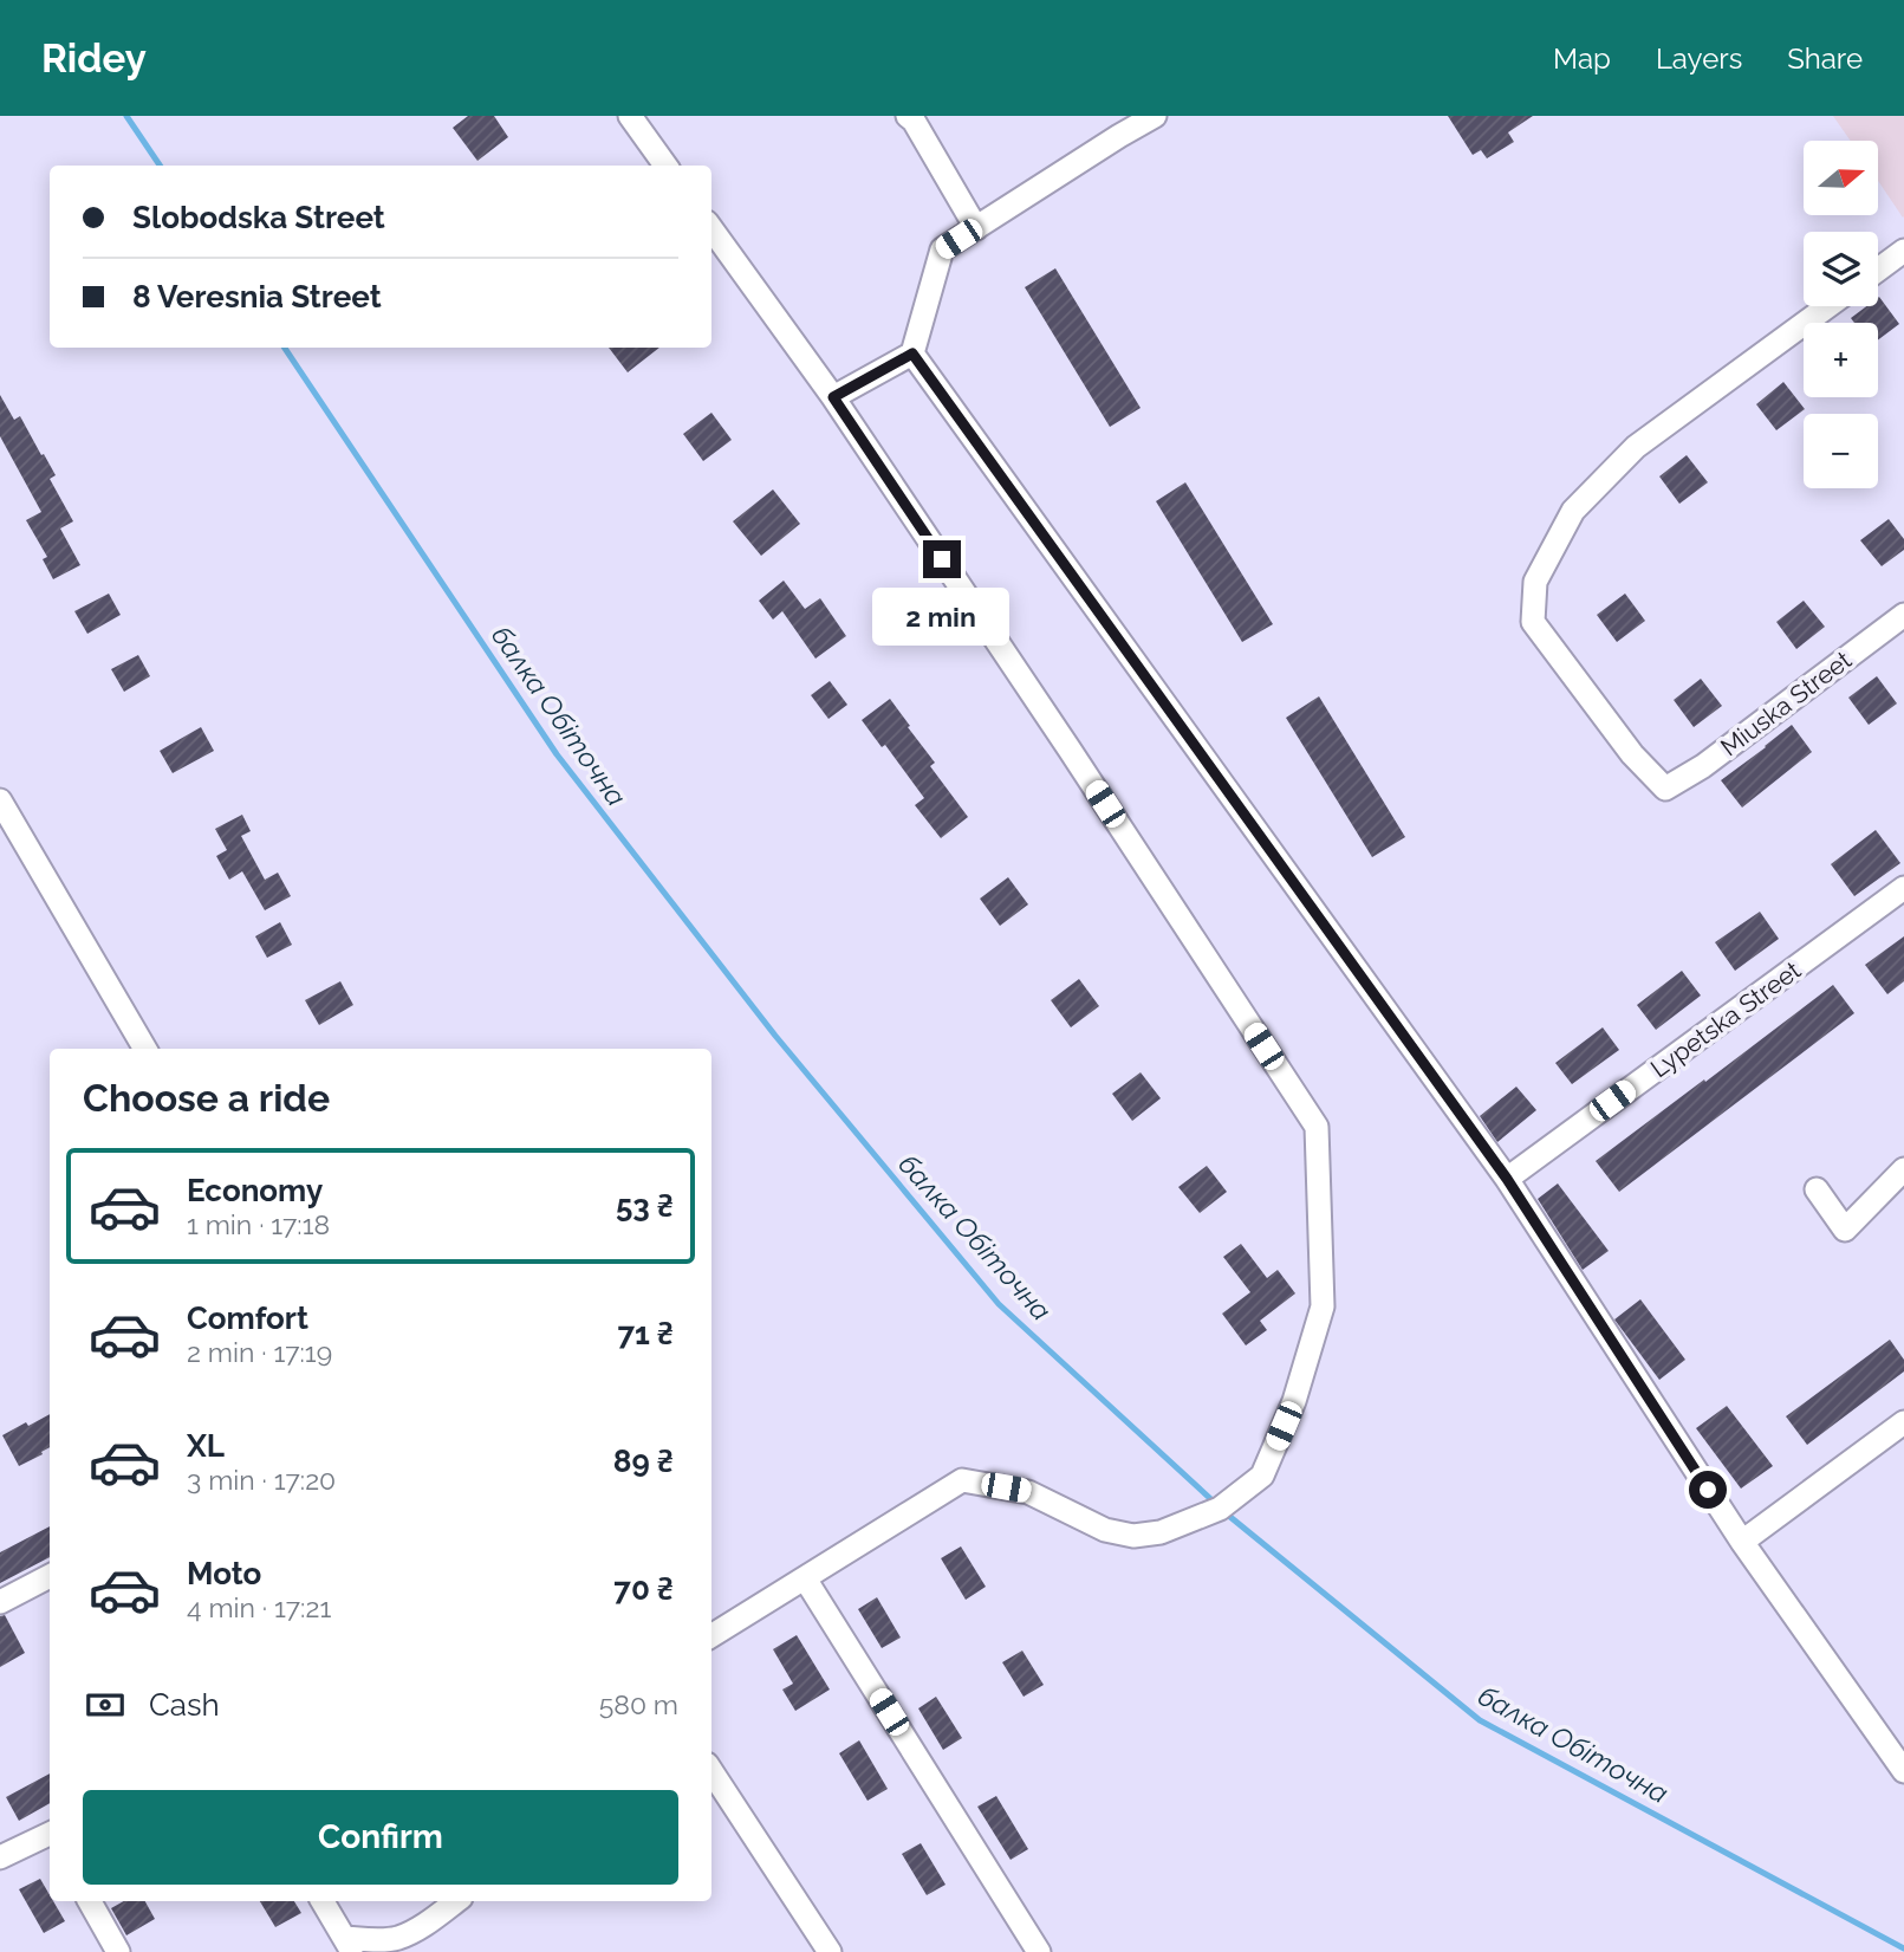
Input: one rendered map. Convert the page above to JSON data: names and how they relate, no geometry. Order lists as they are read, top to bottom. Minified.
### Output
{"streets":{"street":["Miuska Street","Lypetska Street"]},"water":["балка Обіточна"],"north":"right","page":{"header":"Ridey","nav":["Map","Layers","Share"],"map_buttons":["+","−"],"banner":["Slobodska Street","8 Veresnia Street"],"bubble":"2 min","heading":"Choose a ride","list":[{"name":"Economy","note":"1 min · 17:18","value":"53 ₴"},{"name":"Comfort","note":"2 min · 17:19","value":"71 ₴"},{"name":"XL","note":"3 min · 17:20","value":"89 ₴"},{"name":"Moto","note":"4 min · 17:21","value":"70 ₴"}],"pay":["Cash","580 m"],"buttons":"Confirm"}}
